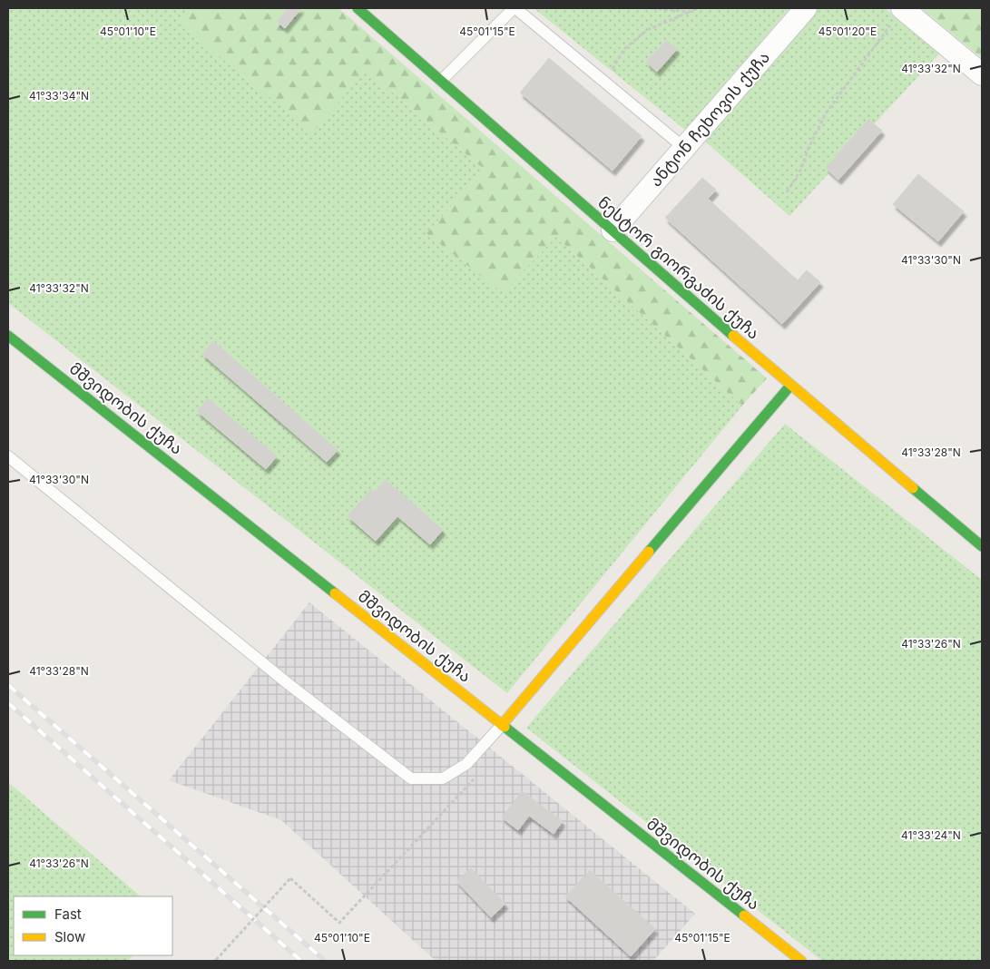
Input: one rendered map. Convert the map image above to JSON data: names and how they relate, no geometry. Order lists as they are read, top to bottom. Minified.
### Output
{"streets":{"street":["ანტონ ჩეხოვის ქუჩა","ნესტორ გიორგაძის ქუჩა","მშვიდობის ქუჩა"]},"crossings":[["ანტონ ჩეხოვის ქუჩა","ნესტორ გიორგაძის ქუჩა"]],"legend":["Fast","Slow"],"coordinates":["45°01'10\"E","45°01'15\"E","45°01'20\"E","41°33'32\"N","41°33'34\"N","41°33'30\"N","41°33'28\"N","41°33'26\"N","41°33'24\"N"]}
